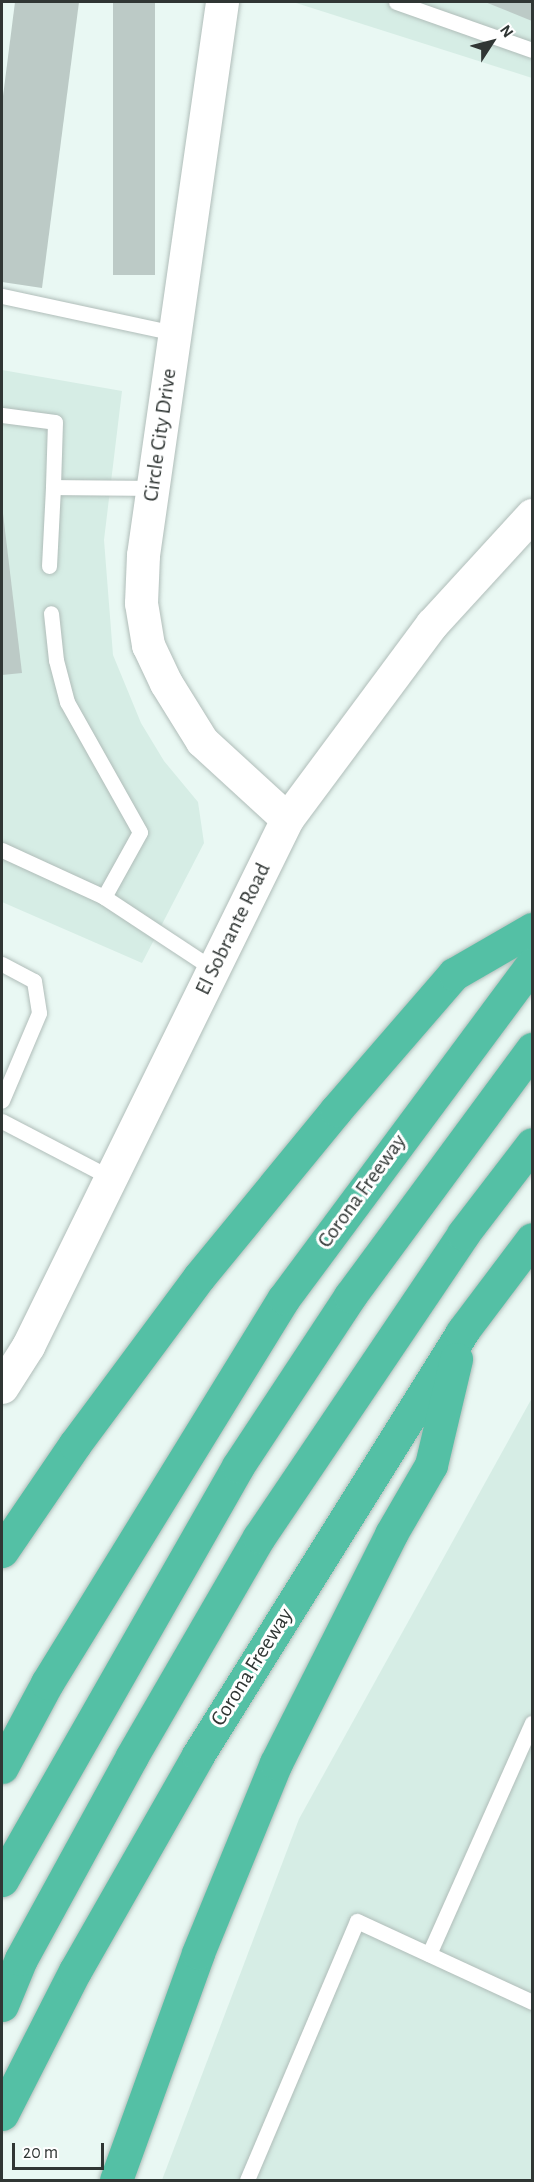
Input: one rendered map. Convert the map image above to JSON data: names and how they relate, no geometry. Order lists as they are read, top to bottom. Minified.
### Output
{"streets":{"highway":["Corona Freeway"],"street":["Circle City Drive","El Sobrante Road"]},"crossings":[["Circle City Drive","El Sobrante Road"]],"scale_bar":"20 m","north":"top right"}
